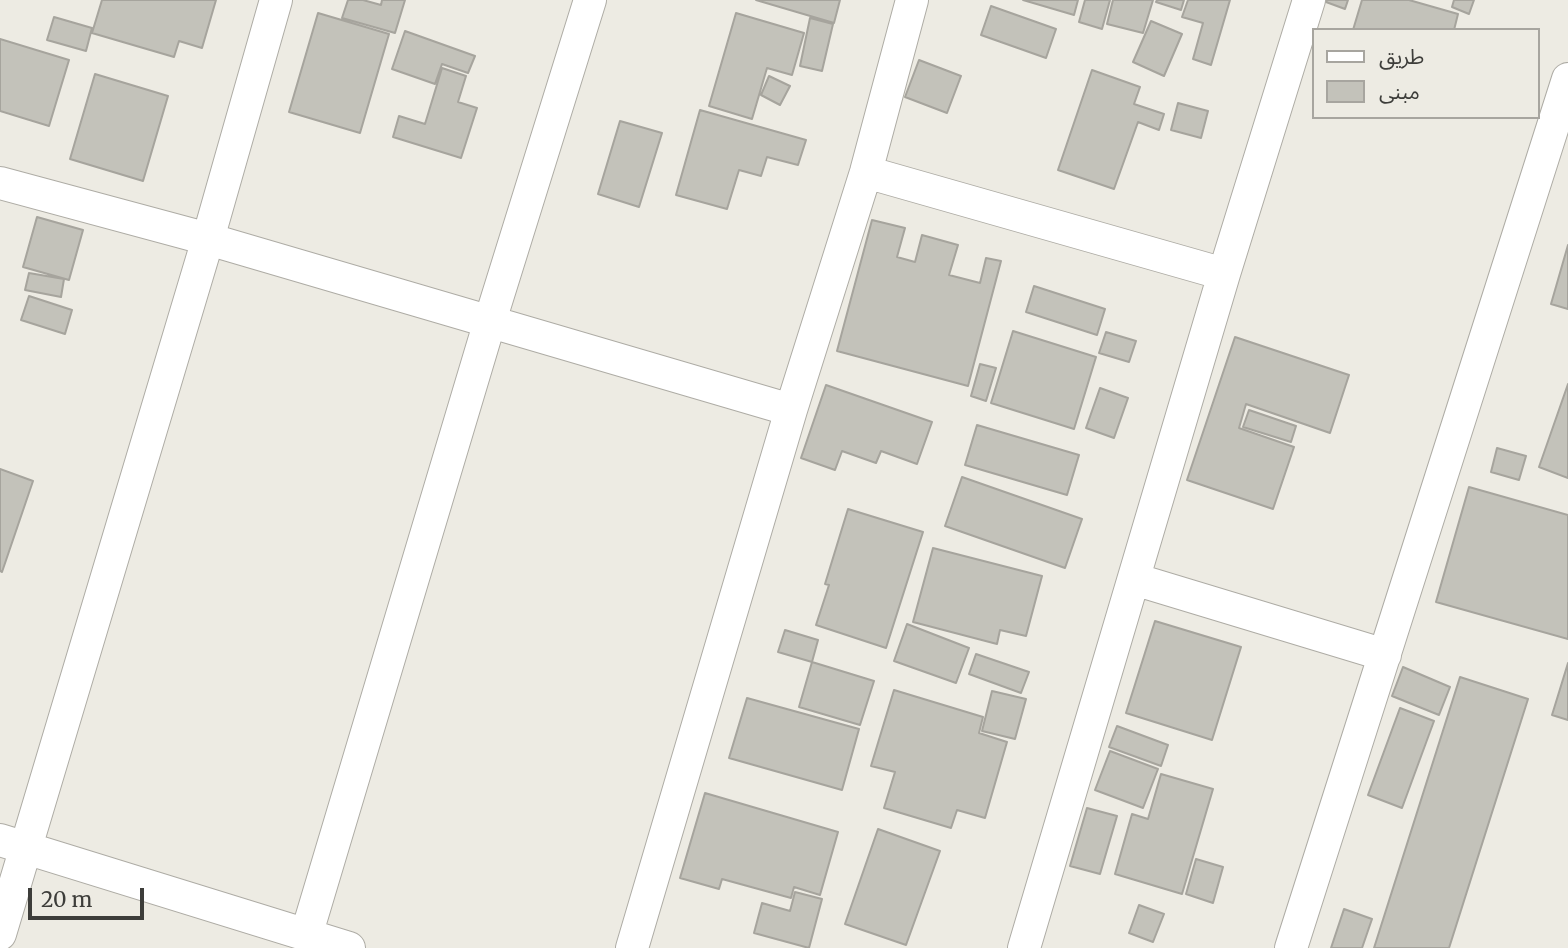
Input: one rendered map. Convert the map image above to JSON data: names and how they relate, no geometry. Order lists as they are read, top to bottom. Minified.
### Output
{"legend":["طريق","مبنى"],"scale_bar":"20 m"}
